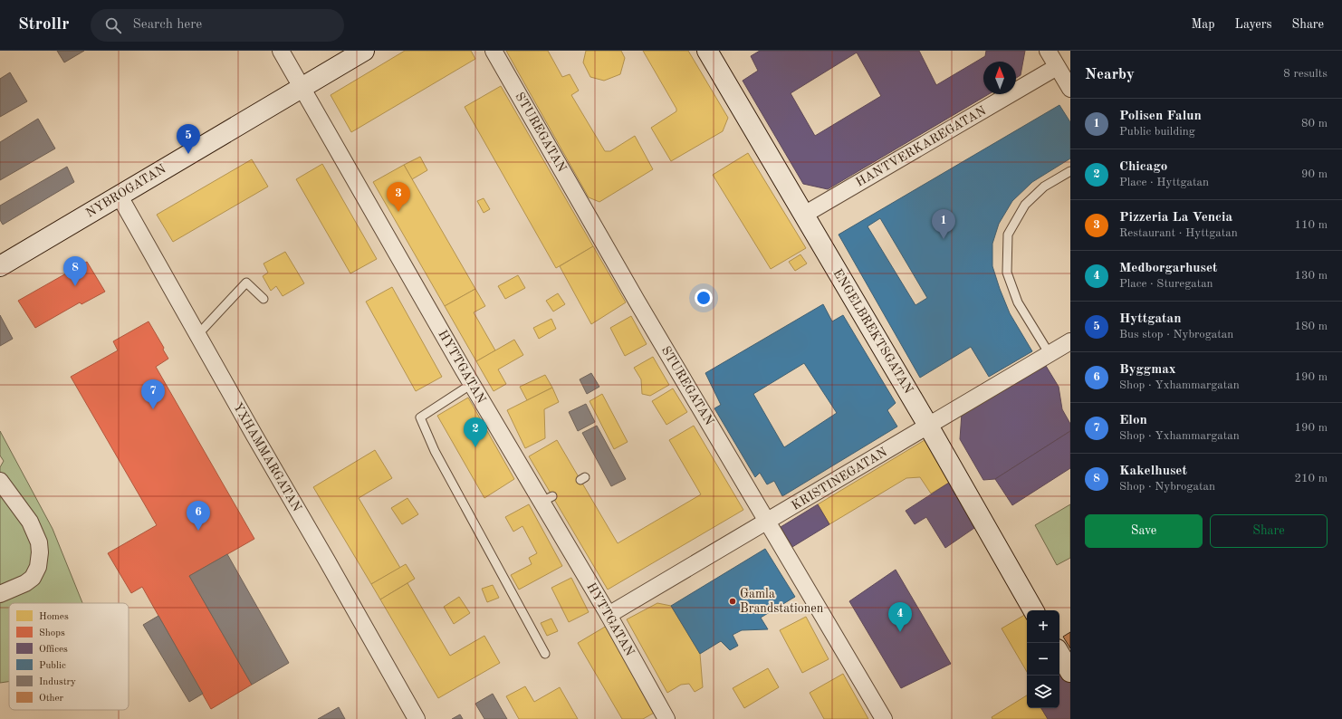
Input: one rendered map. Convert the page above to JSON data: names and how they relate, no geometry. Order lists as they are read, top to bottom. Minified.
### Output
{"streets":{"street":["STUREGATAN","HANTVERKAREGATAN","NYBROGATAN","ENGELBREKTSGATAN","HYTTGATAN","YXHAMMARGATAN","KRISTINEGATAN"]},"crossings":[["STUREGATAN","KRISTINEGATAN"],["HANTVERKAREGATAN","ENGELBREKTSGATAN"],["NYBROGATAN","HYTTGATAN"],["NYBROGATAN","YXHAMMARGATAN"],["ENGELBREKTSGATAN","KRISTINEGATAN"],["HYTTGATAN","KRISTINEGATAN"]],"places":["Gamla Brandstationen"],"legend":["Homes","Shops","Offices","Public","Industry","Other"],"north":"top","page":{"header":"Strollr","search":"Search here","nav":["Map","Layers","Share"],"heading":["Nearby","8 results"],"list":[{"mark":"1","name":"Polisen Falun","note":"Public building","value":"80 m"},{"mark":"2","name":"Chicago","note":"Place · Hyttgatan","value":"90 m"},{"mark":"3","name":"Pizzeria La Vencia","note":"Restaurant · Hyttgatan","value":"110 m"},{"mark":"4","name":"Medborgarhuset","note":"Place · Sturegatan","value":"130 m"},{"mark":"5","name":"Hyttgatan","note":"Bus stop · Nybrogatan","value":"180 m"},{"mark":"6","name":"Byggmax","note":"Shop · Yxhammargatan","value":"190 m"},{"mark":"7","name":"Elon","note":"Shop · Yxhammargatan","value":"190 m"},{"mark":"8","name":"Kakelhuset","note":"Shop · Nybrogatan","value":"210 m"}],"pins":["5","3","1","8","7","2","6","4"],"buttons":["Save","Share"],"map_buttons":["+","−"]}}
